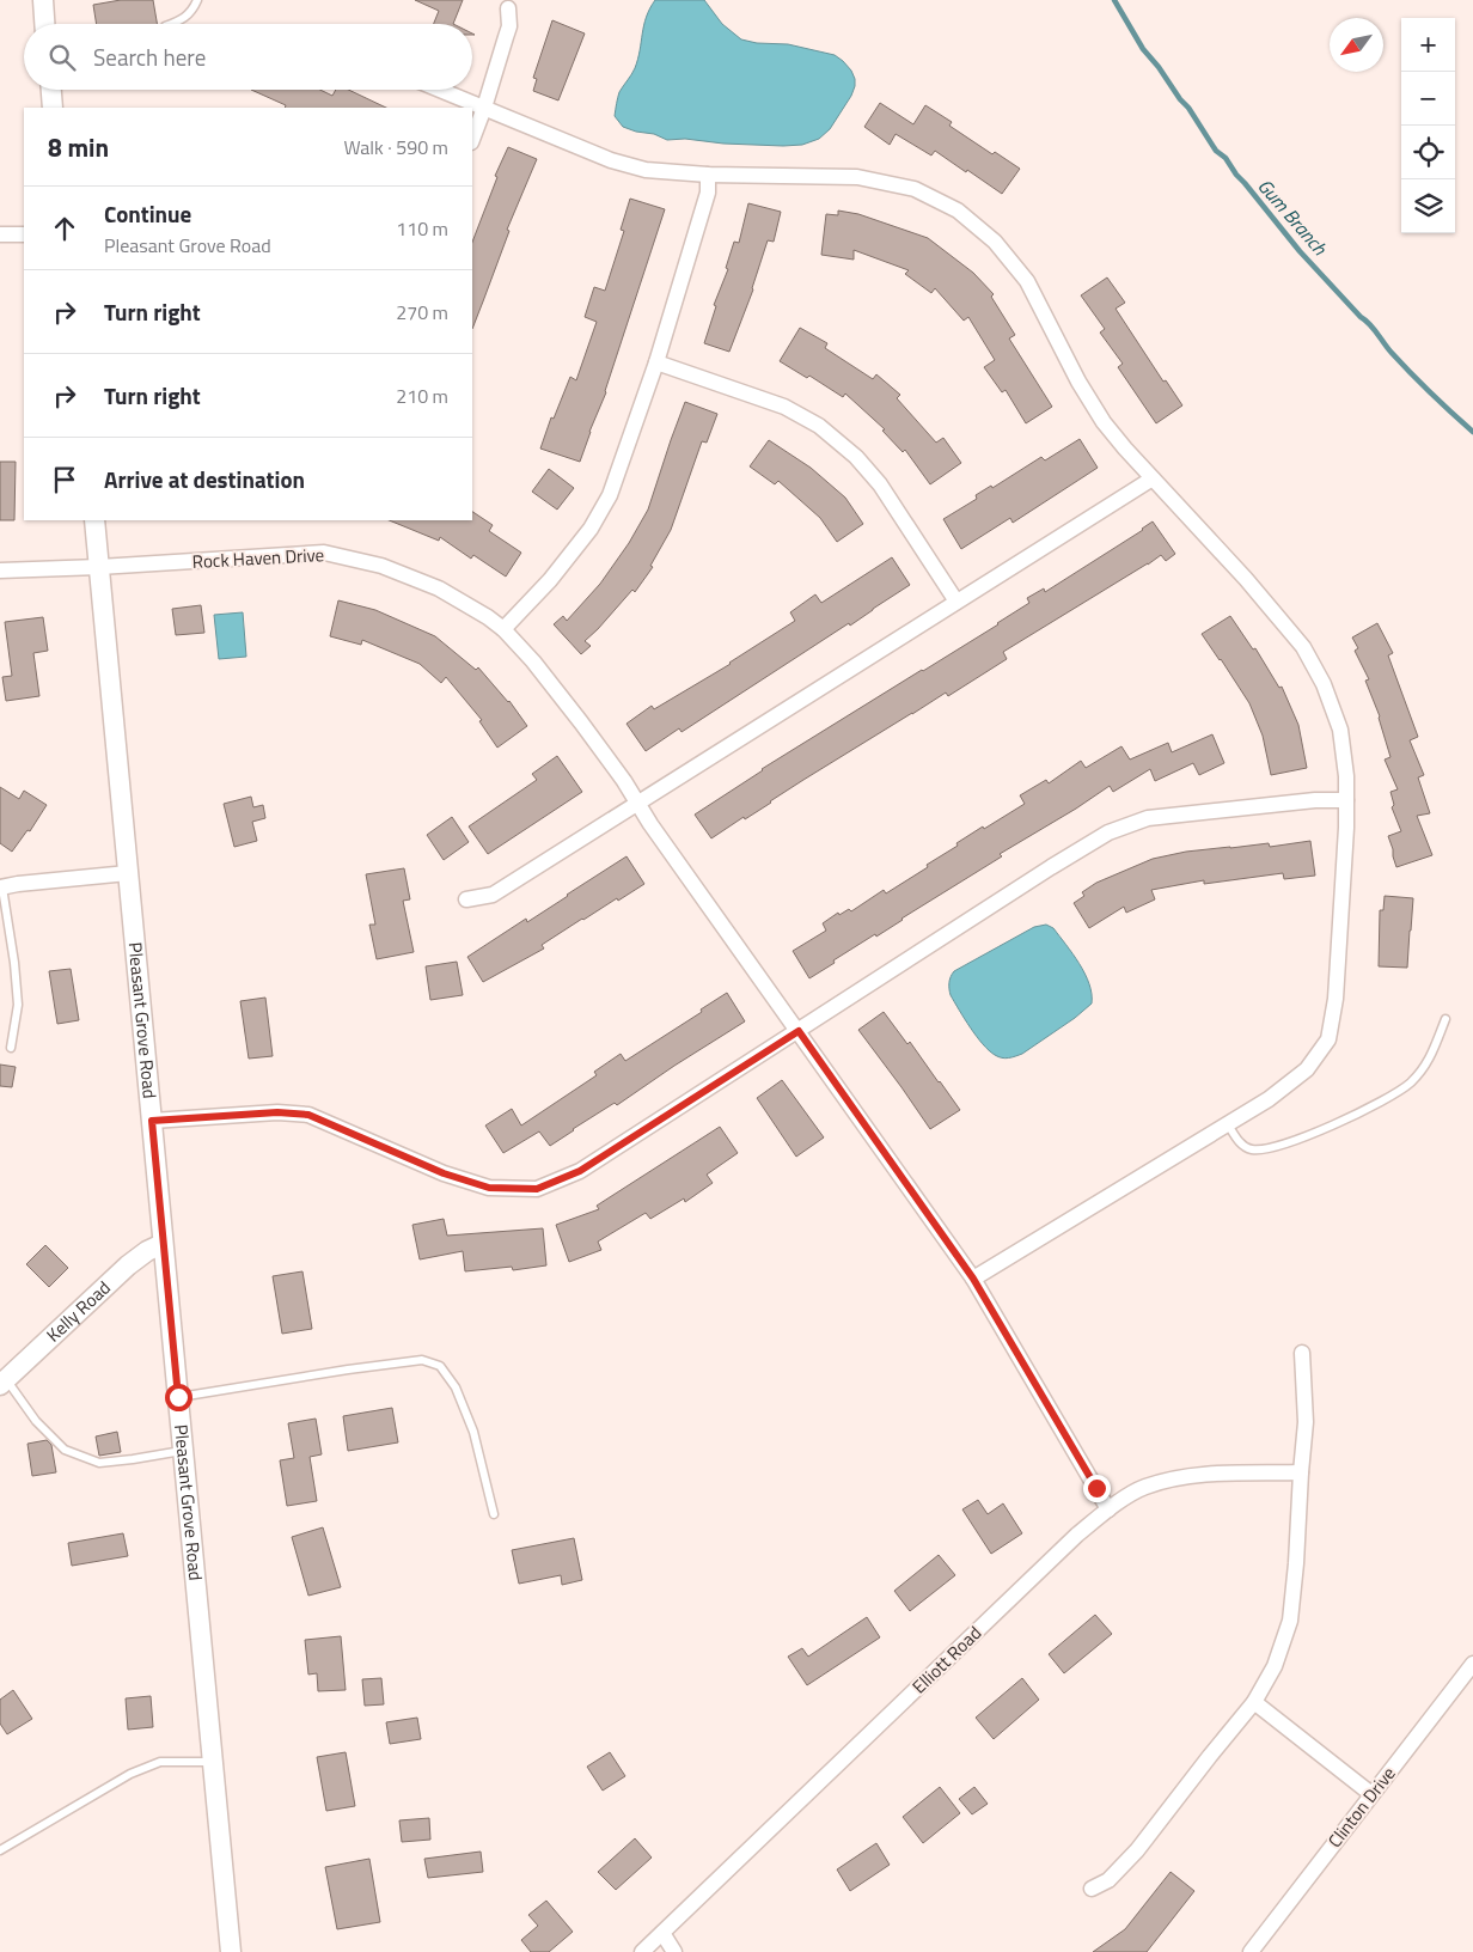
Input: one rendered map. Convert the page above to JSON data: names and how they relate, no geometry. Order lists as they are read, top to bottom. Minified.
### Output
{"streets":{"street":["Rock Haven Drive","Pleasant Grove Road","Kelly Road","Elliott Road","Clinton Drive"]},"crossings":[["Rock Haven Drive","Pleasant Grove Road"],["Rock Haven Drive","Elliott Road"],["Pleasant Grove Road","Kelly Road"]],"water":["Gum Branch"],"north":"bottom left","page":{"map_buttons":["+","−"],"search":"Search here","heading":["8 min","Walk · 590 m"],"list":[["Continue","Pleasant Grove Road","110 m"],["Turn right","270 m"],["Turn right","210 m"],"Arrive at destination"]}}
